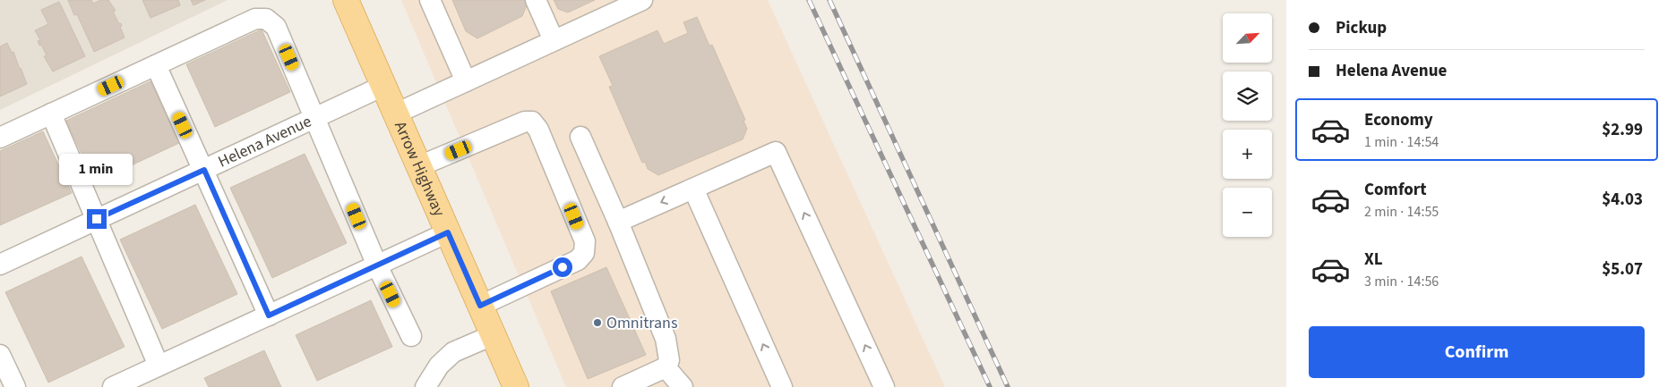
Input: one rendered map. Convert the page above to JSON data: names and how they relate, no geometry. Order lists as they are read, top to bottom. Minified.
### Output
{"streets":{"main road":["Arrow Highway"],"lane":["Helena Avenue"]},"crossings":[["Helena Avenue","Arrow Highway"]],"places":["Omnitrans"],"north":"top right","page":{"banner":["Pickup","Helena Avenue"],"map_buttons":["+","−"],"list":[{"name":"Economy","note":"1 min · 14:54","value":"$2.99"},{"name":"Comfort","note":"2 min · 14:55","value":"$4.03"},{"name":"XL","note":"3 min · 14:56","value":"$5.07"}],"bubble":"1 min","buttons":"Confirm"}}
